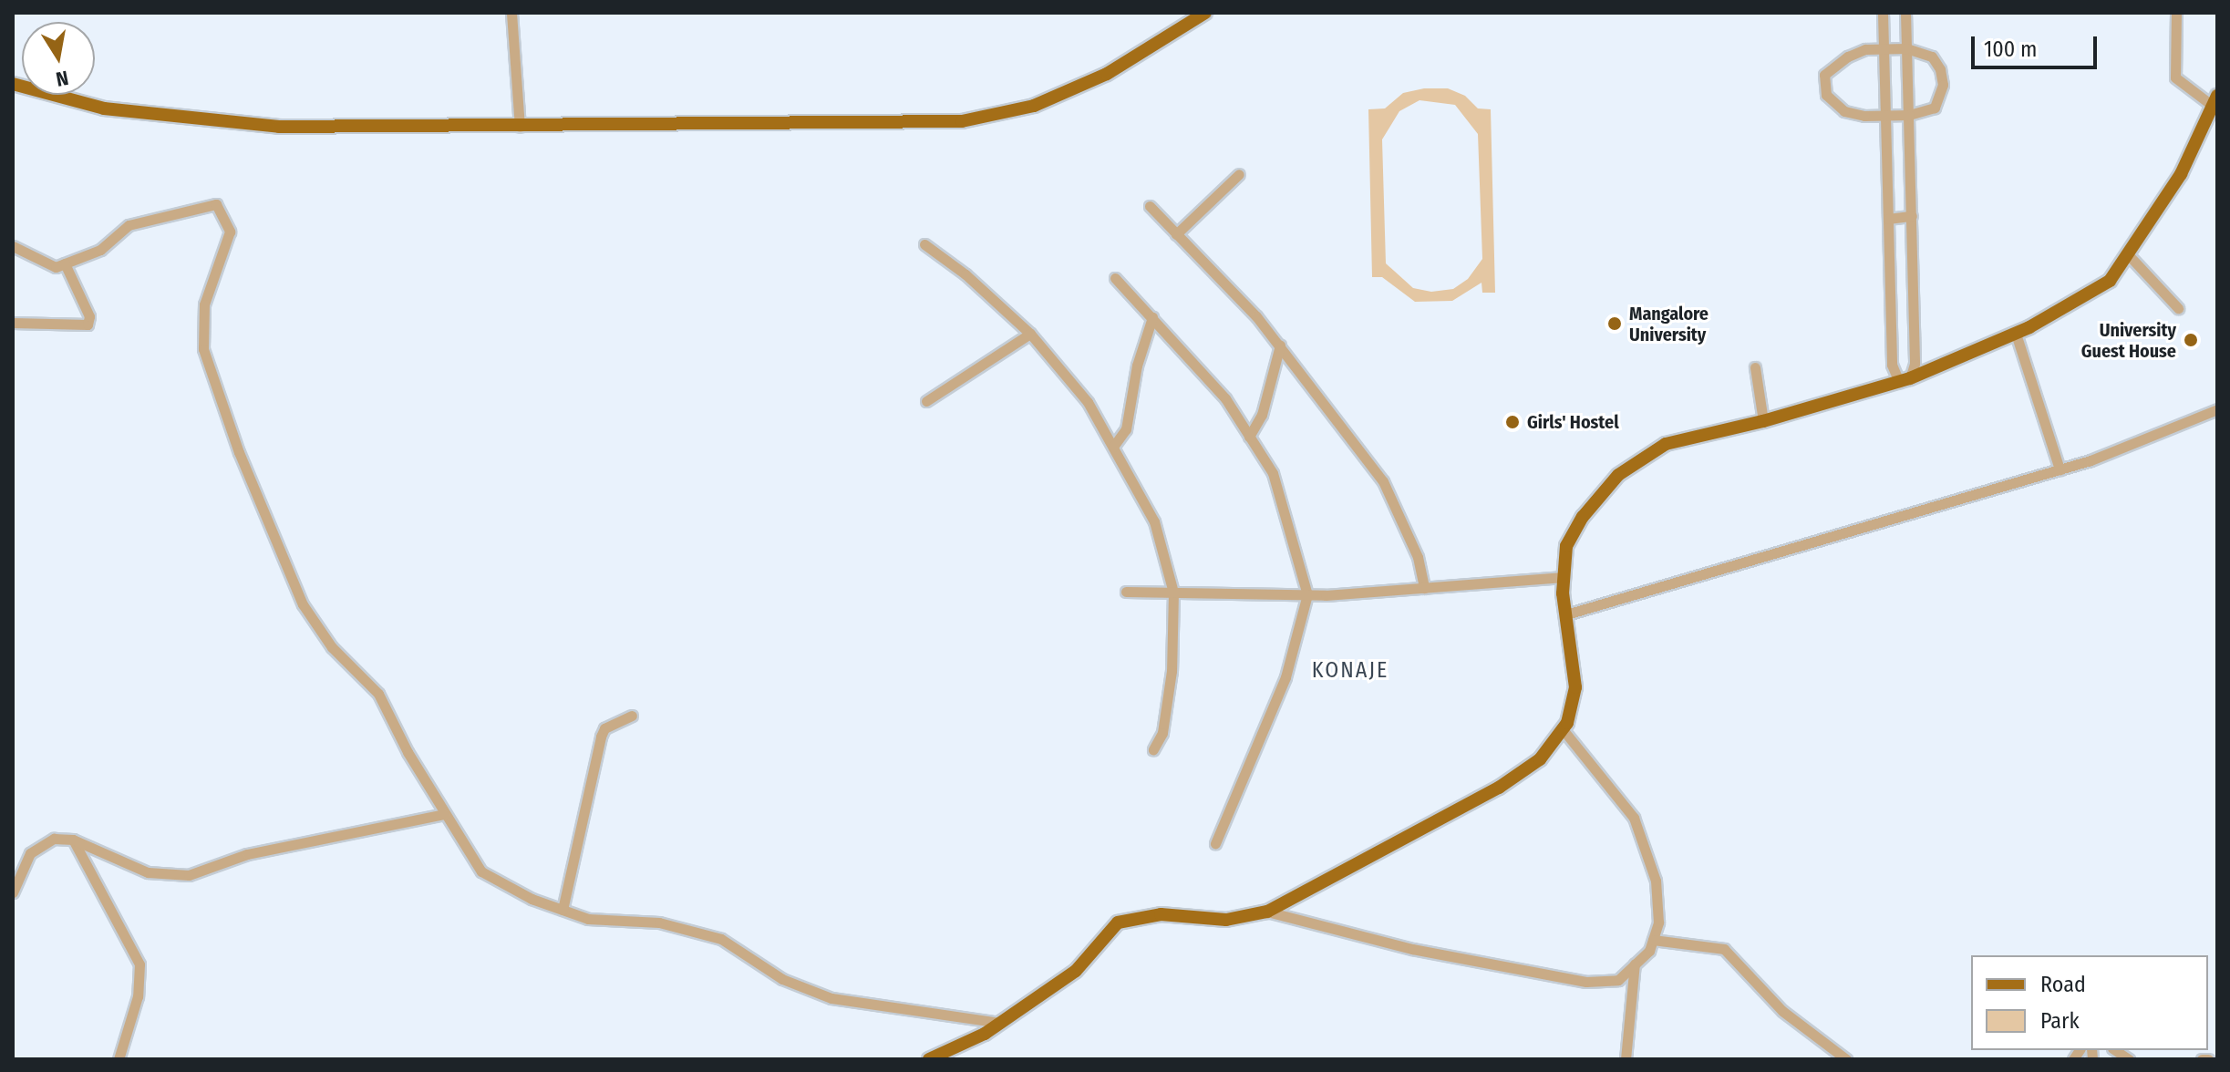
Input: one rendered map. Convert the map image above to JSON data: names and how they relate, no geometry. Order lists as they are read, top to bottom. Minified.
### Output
{"districts":["KONAJE"],"places":["Mangalore University","University Guest House","Girls' Hostel"],"legend":["Road","Park"],"scale_bar":"100 m","north":"bottom"}
